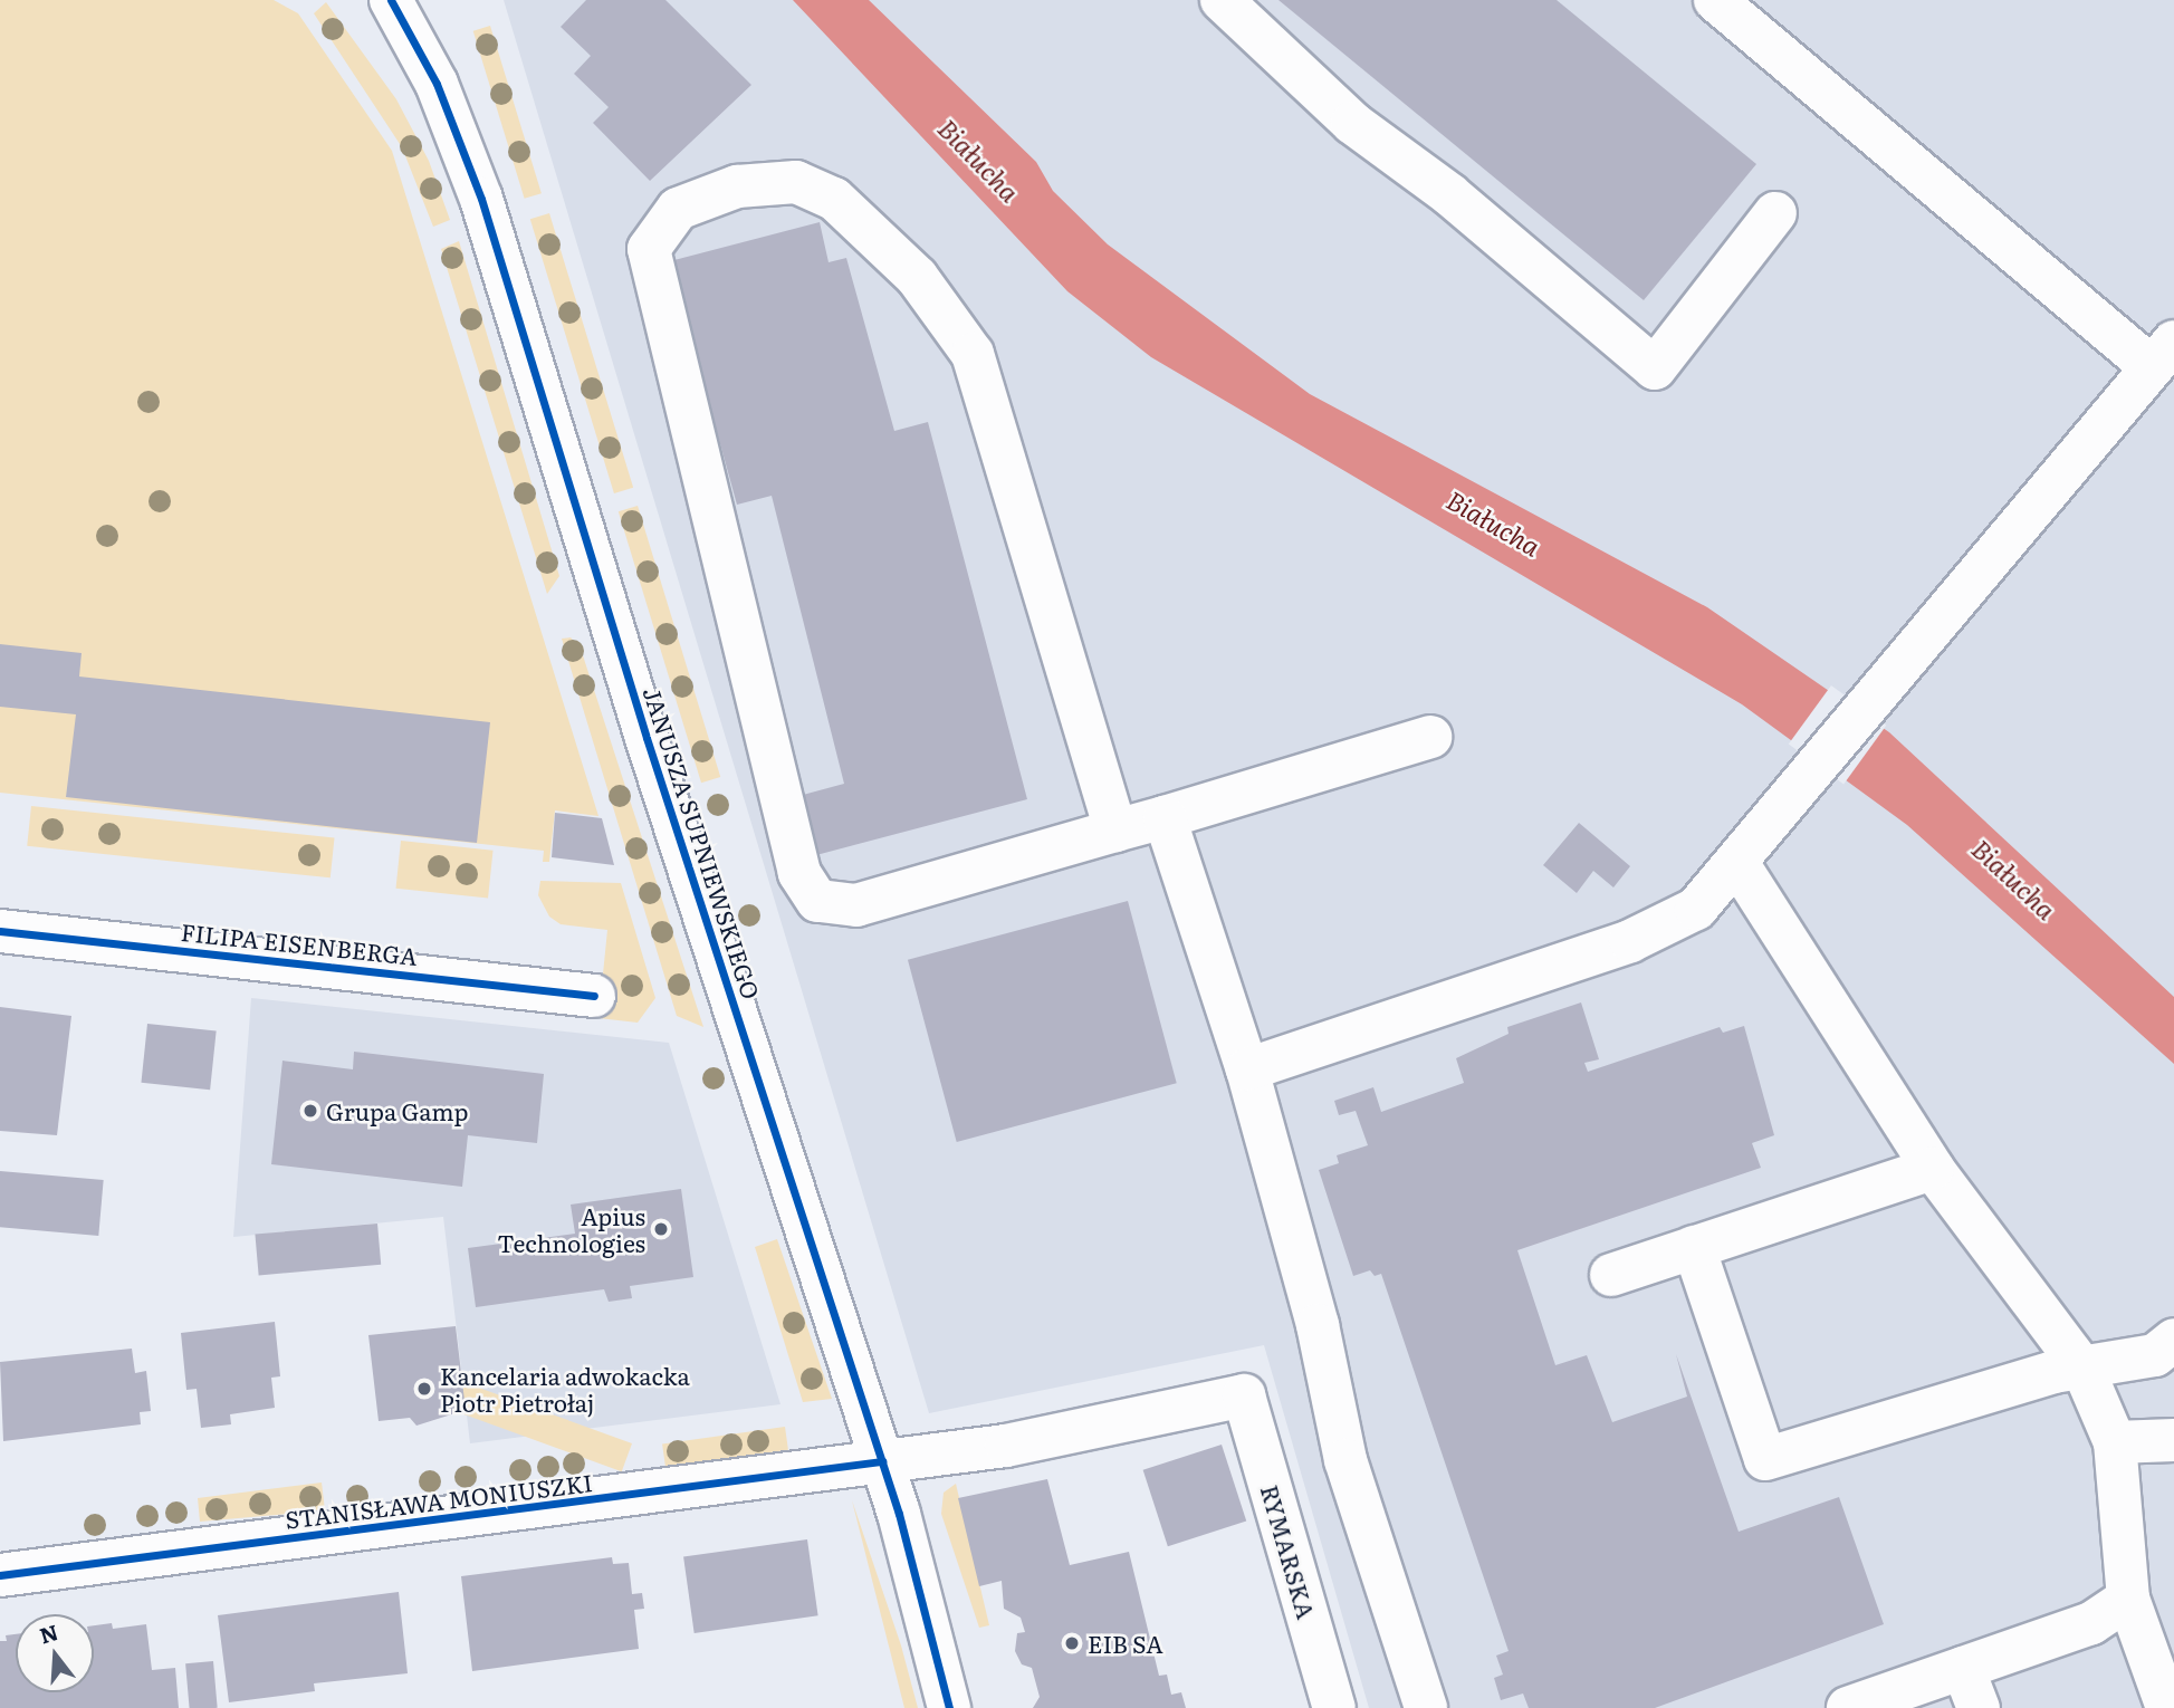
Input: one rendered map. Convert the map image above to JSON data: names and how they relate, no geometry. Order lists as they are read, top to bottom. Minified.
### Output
{"streets":{"street":["JANUSZA SUPNIEWSKIEGO","FILIPA EISENBERGA","STANISŁAWA MONIUSZKI","RYMARSKA"]},"crossings":[["JANUSZA SUPNIEWSKIEGO","STANISŁAWA MONIUSZKI"],["STANISŁAWA MONIUSZKI","RYMARSKA"]],"water":["Białucha"],"places":["Grupa Gamp","Apius Technologies","Kancelaria adwokacka Piotr Pietrołaj","EIB SA"],"north":"top"}
